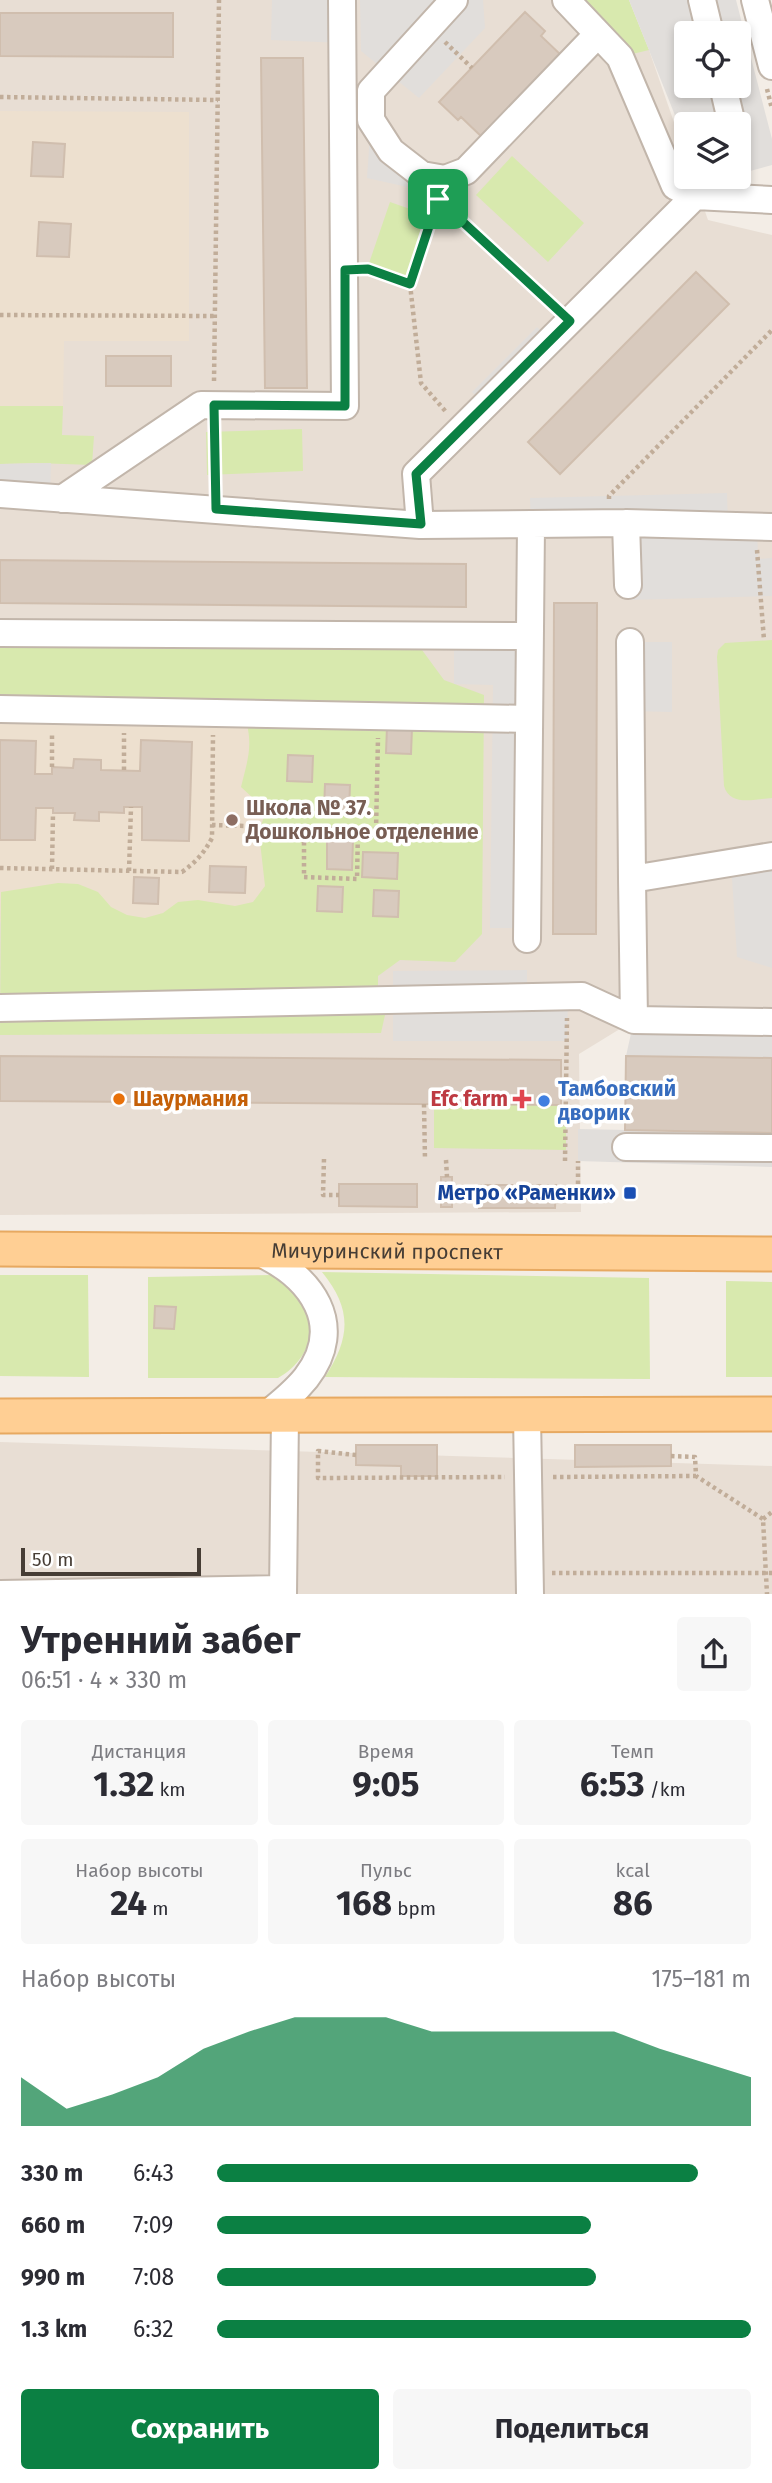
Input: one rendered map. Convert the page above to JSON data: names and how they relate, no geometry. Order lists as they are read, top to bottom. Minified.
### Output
{"streets":{"main road":["Мичуринский проспект"]},"places":{"other":["Школа № 37. Дошкольное отделение","Шаурмания","Тамбовский дворик"],"health":["Efc farm"],"transit":["Метро «Раменки»"]},"scale_bar":"50 m","page":{"scale":"50 m","heading":["Утренний забег","06:51 · 4 × 330 m"],"stats":[["Дистанция","1.32 km"],["Время","9:05"],["Темп","6:53 /km"],["Набор высоты","24 m"],["Пульс","168 bpm"],["kcal","86"]],"chart":["Набор высоты","175–181 m"],"list":[{"name":"330 m","note":"6:43"},{"name":"660 m","note":"7:09"},{"name":"990 m","note":"7:08"},{"name":"1.3 km","note":"6:32"}],"buttons":["Сохранить","Поделиться"]}}
